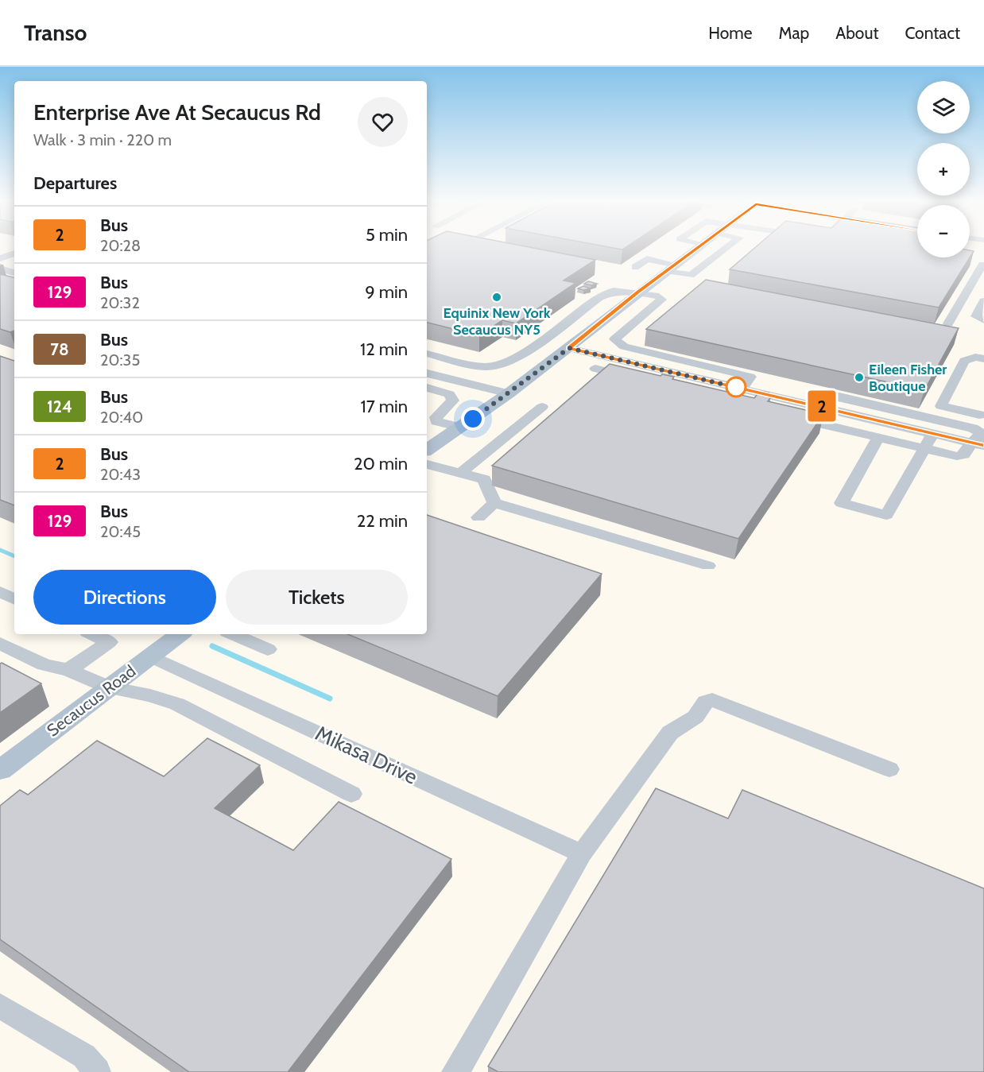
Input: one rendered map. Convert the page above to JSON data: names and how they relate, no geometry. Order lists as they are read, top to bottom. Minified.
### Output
{"streets":{"main road":["Secaucus Road"],"street":["Mikasa Drive"]},"crossings":[["Secaucus Road","Mikasa Drive"]],"places":["Equinix New York Secaucus NY5","Eileen Fisher Boutique"],"lines":["bus line 2"],"page":{"header":"Transo","nav":["Home","Map","About","Contact"],"on_map":"2","map_buttons":["+","−"],"heading":[["Enterprise Ave At Secaucus Rd","Walk · 3 min · 220 m"],"Departures"],"list":[{"mark":"2","name":"Bus","note":"20:28","value":"5 min"},{"mark":"129","name":"Bus","note":"20:32","value":"9 min"},{"mark":"78","name":"Bus","note":"20:35","value":"12 min"},{"mark":"124","name":"Bus","note":"20:40","value":"17 min"},{"mark":"2","name":"Bus","note":"20:43","value":"20 min"},{"mark":"129","name":"Bus","note":"20:45","value":"22 min"}],"buttons":["Directions","Tickets"]}}
